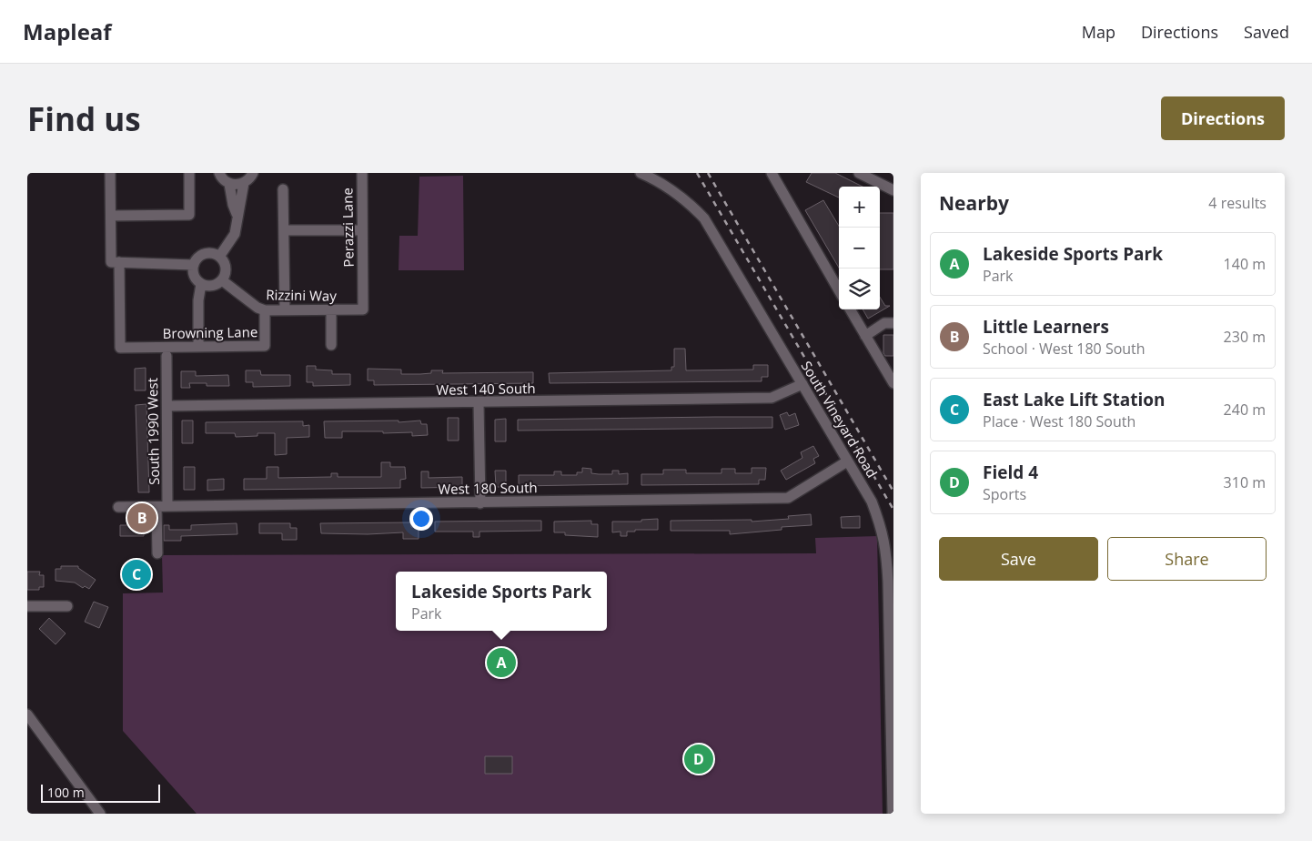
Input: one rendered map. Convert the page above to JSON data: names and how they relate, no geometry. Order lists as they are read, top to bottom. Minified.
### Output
{"streets":{"street":["Perazzi Lane","Rizzini Way","Browning Lane","West 140 South","South Vineyard Road","South 1990 West","West 180 South"]},"crossings":[["Perazzi Lane","Rizzini Way"],["Rizzini Way","Browning Lane"],["West 140 South","South Vineyard Road"],["West 140 South","South 1990 West"],["South Vineyard Road","West 180 South"],["South 1990 West","West 180 South"]],"scale_bar":"100 m","page":{"header":"Mapleaf","nav":["Map","Directions","Saved"],"buttons":["Directions",["Save","Share"]],"title":"Find us","heading":["Nearby","4 results"],"map_buttons":["+","−"],"list":[{"mark":"A","name":"Lakeside Sports Park","note":"Park","value":"140 m"},{"mark":"B","name":"Little Learners","note":"School · West 180 South","value":"230 m"},{"mark":"C","name":"East Lake Lift Station","note":"Place · West 180 South","value":"240 m"},{"mark":"D","name":"Field 4","note":"Sports","value":"310 m"}],"pins":["B","C","A","D"],"popup":["Lakeside Sports Park","Park"],"scale":"100 m"}}
